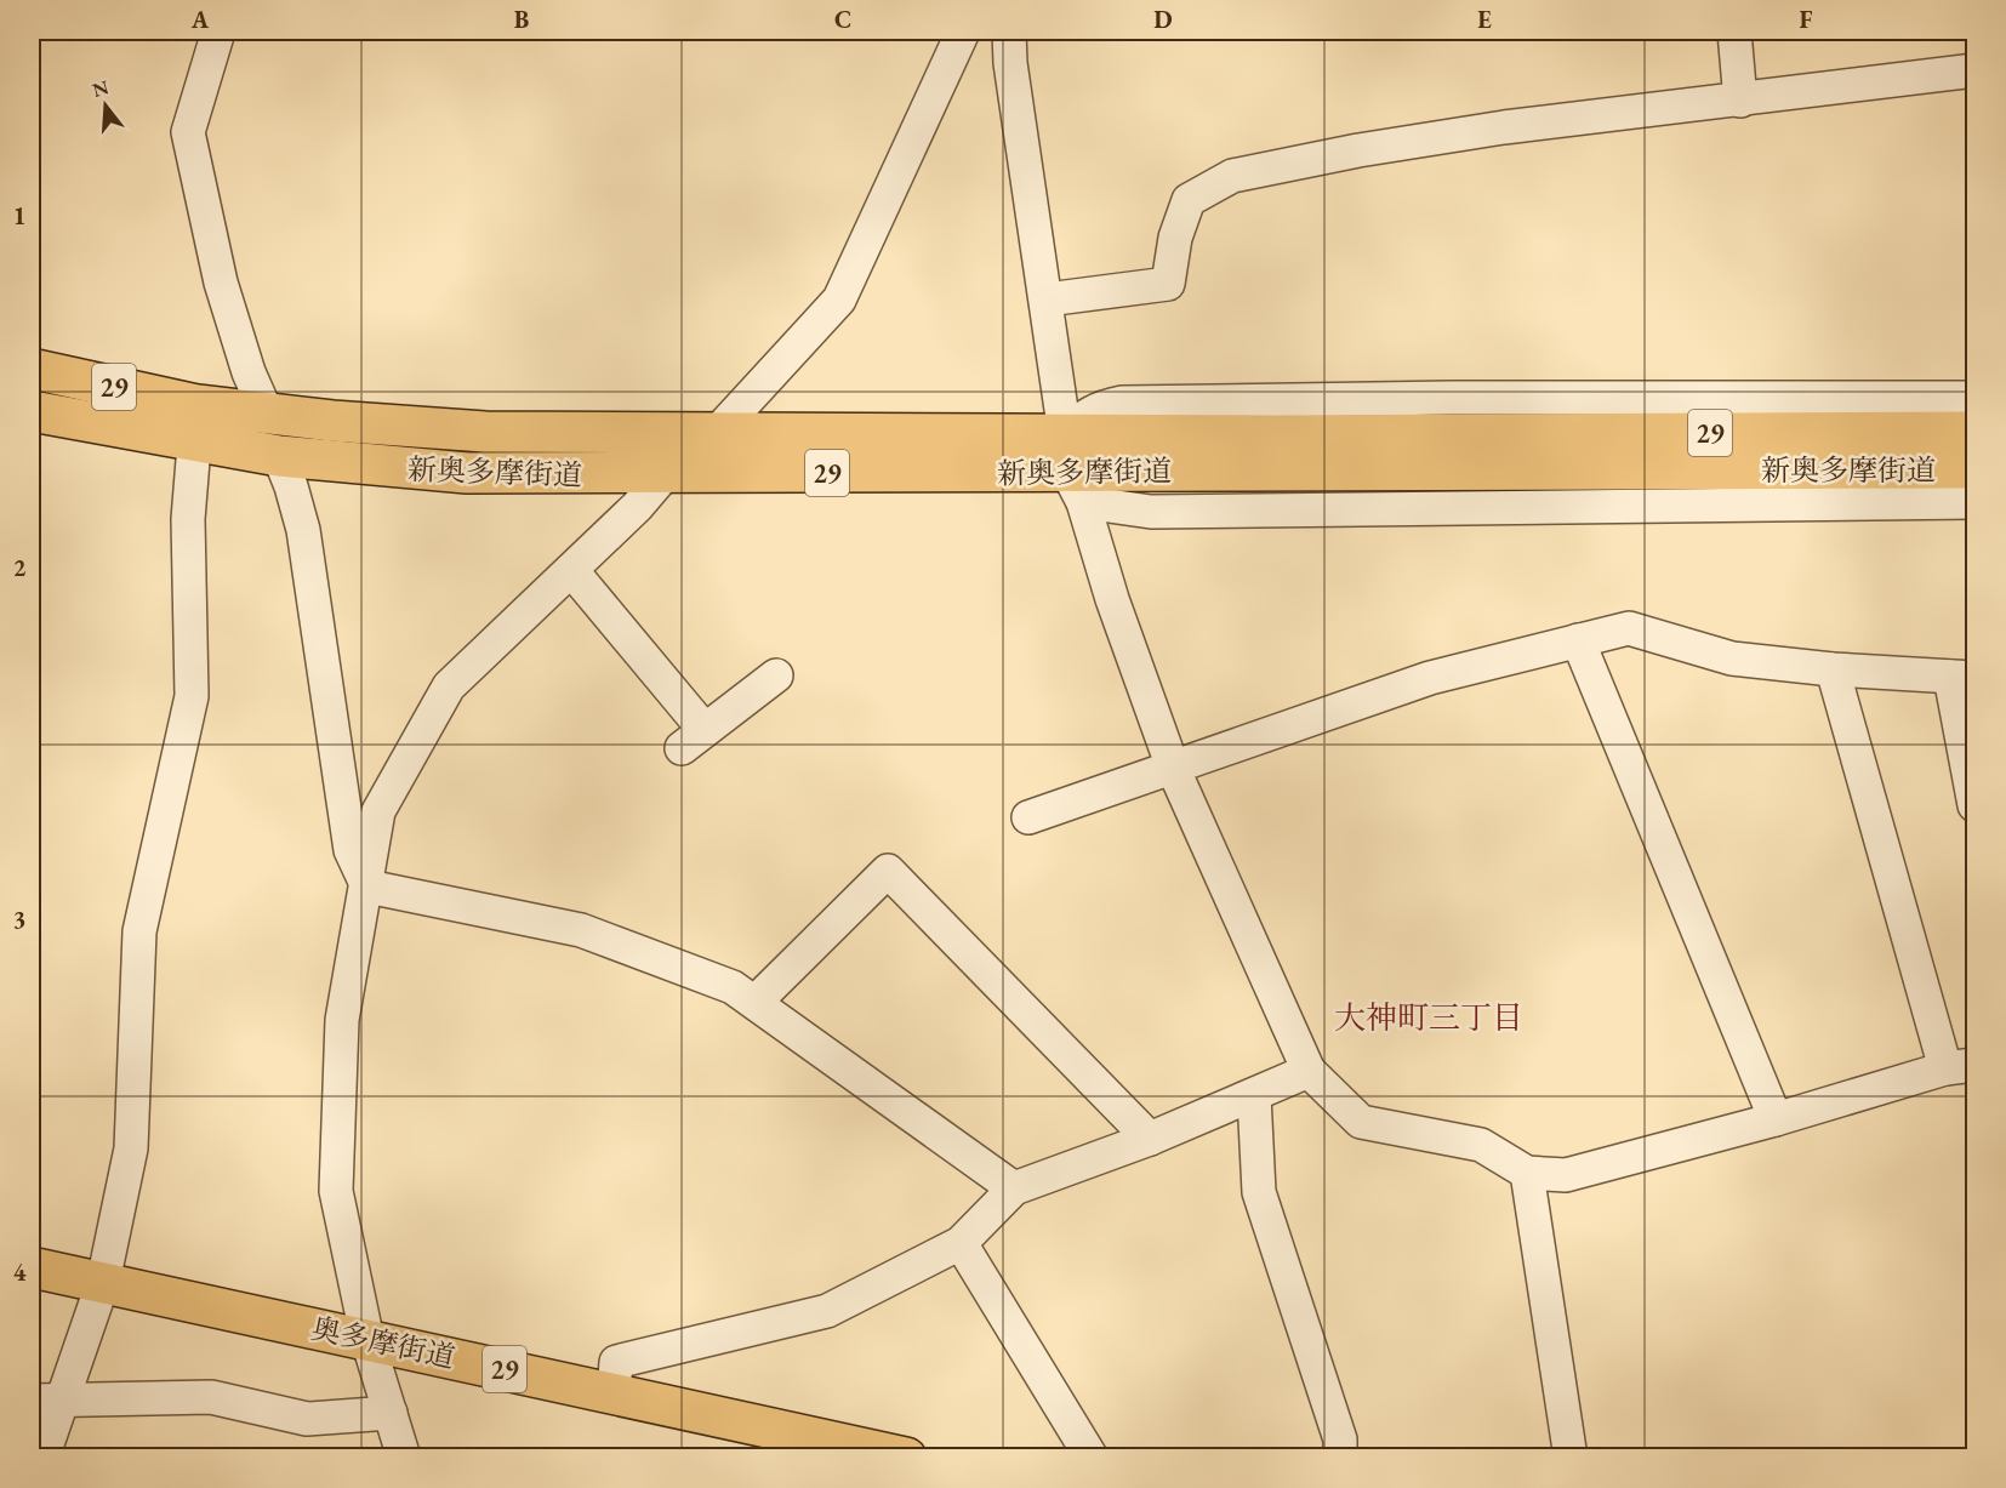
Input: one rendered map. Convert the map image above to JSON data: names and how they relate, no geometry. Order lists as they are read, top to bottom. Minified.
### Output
{"streets":{"main road":["29","新奥多摩街道","奥多摩街道"]},"crossings":[["29","新奥多摩街道"]],"districts":["大神町三丁目"],"north":"top","grid":{"columns":["A","B","C","D","E","F"],"rows":["1","2","3","4"]}}
